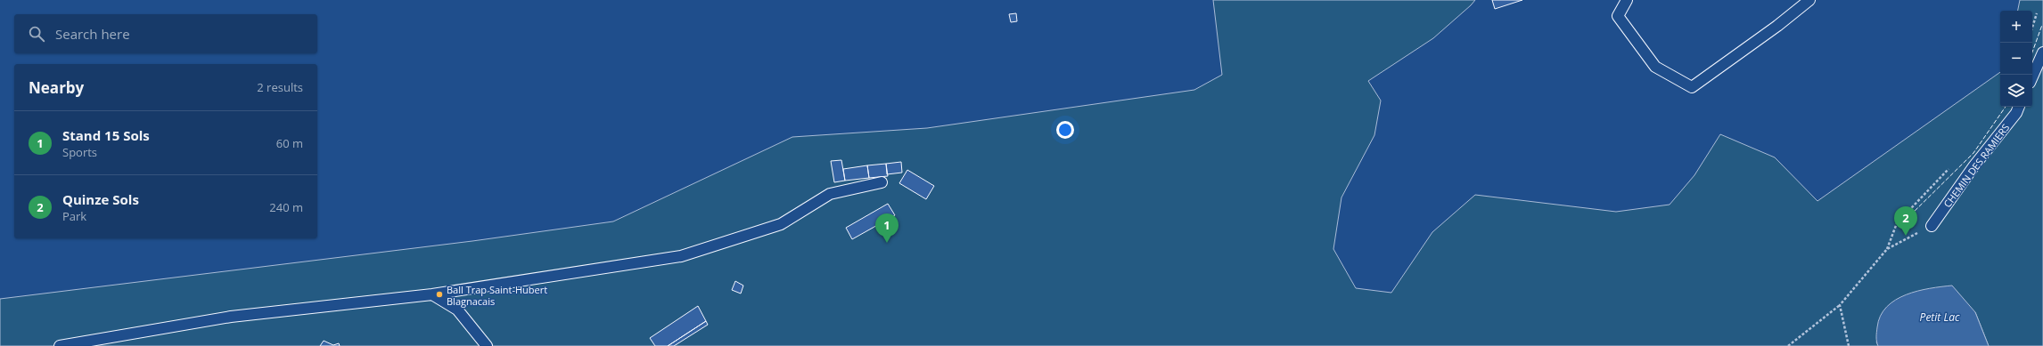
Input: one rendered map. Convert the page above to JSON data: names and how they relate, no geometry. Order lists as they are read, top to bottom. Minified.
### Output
{"streets":{"lane":["CHEMIN DES RAMIERS"]},"water":["Petit Lac"],"places":["Ball Trap Saint-Hubert Blagnacais"],"page":{"map_buttons":["+","−"],"search":"Search here","heading":["Nearby","2 results"],"list":[{"mark":"1","name":"Stand 15 Sols","note":"Sports","value":"60 m"},{"mark":"2","name":"Quinze Sols","note":"Park","value":"240 m"}],"pins":["2","1"]}}
